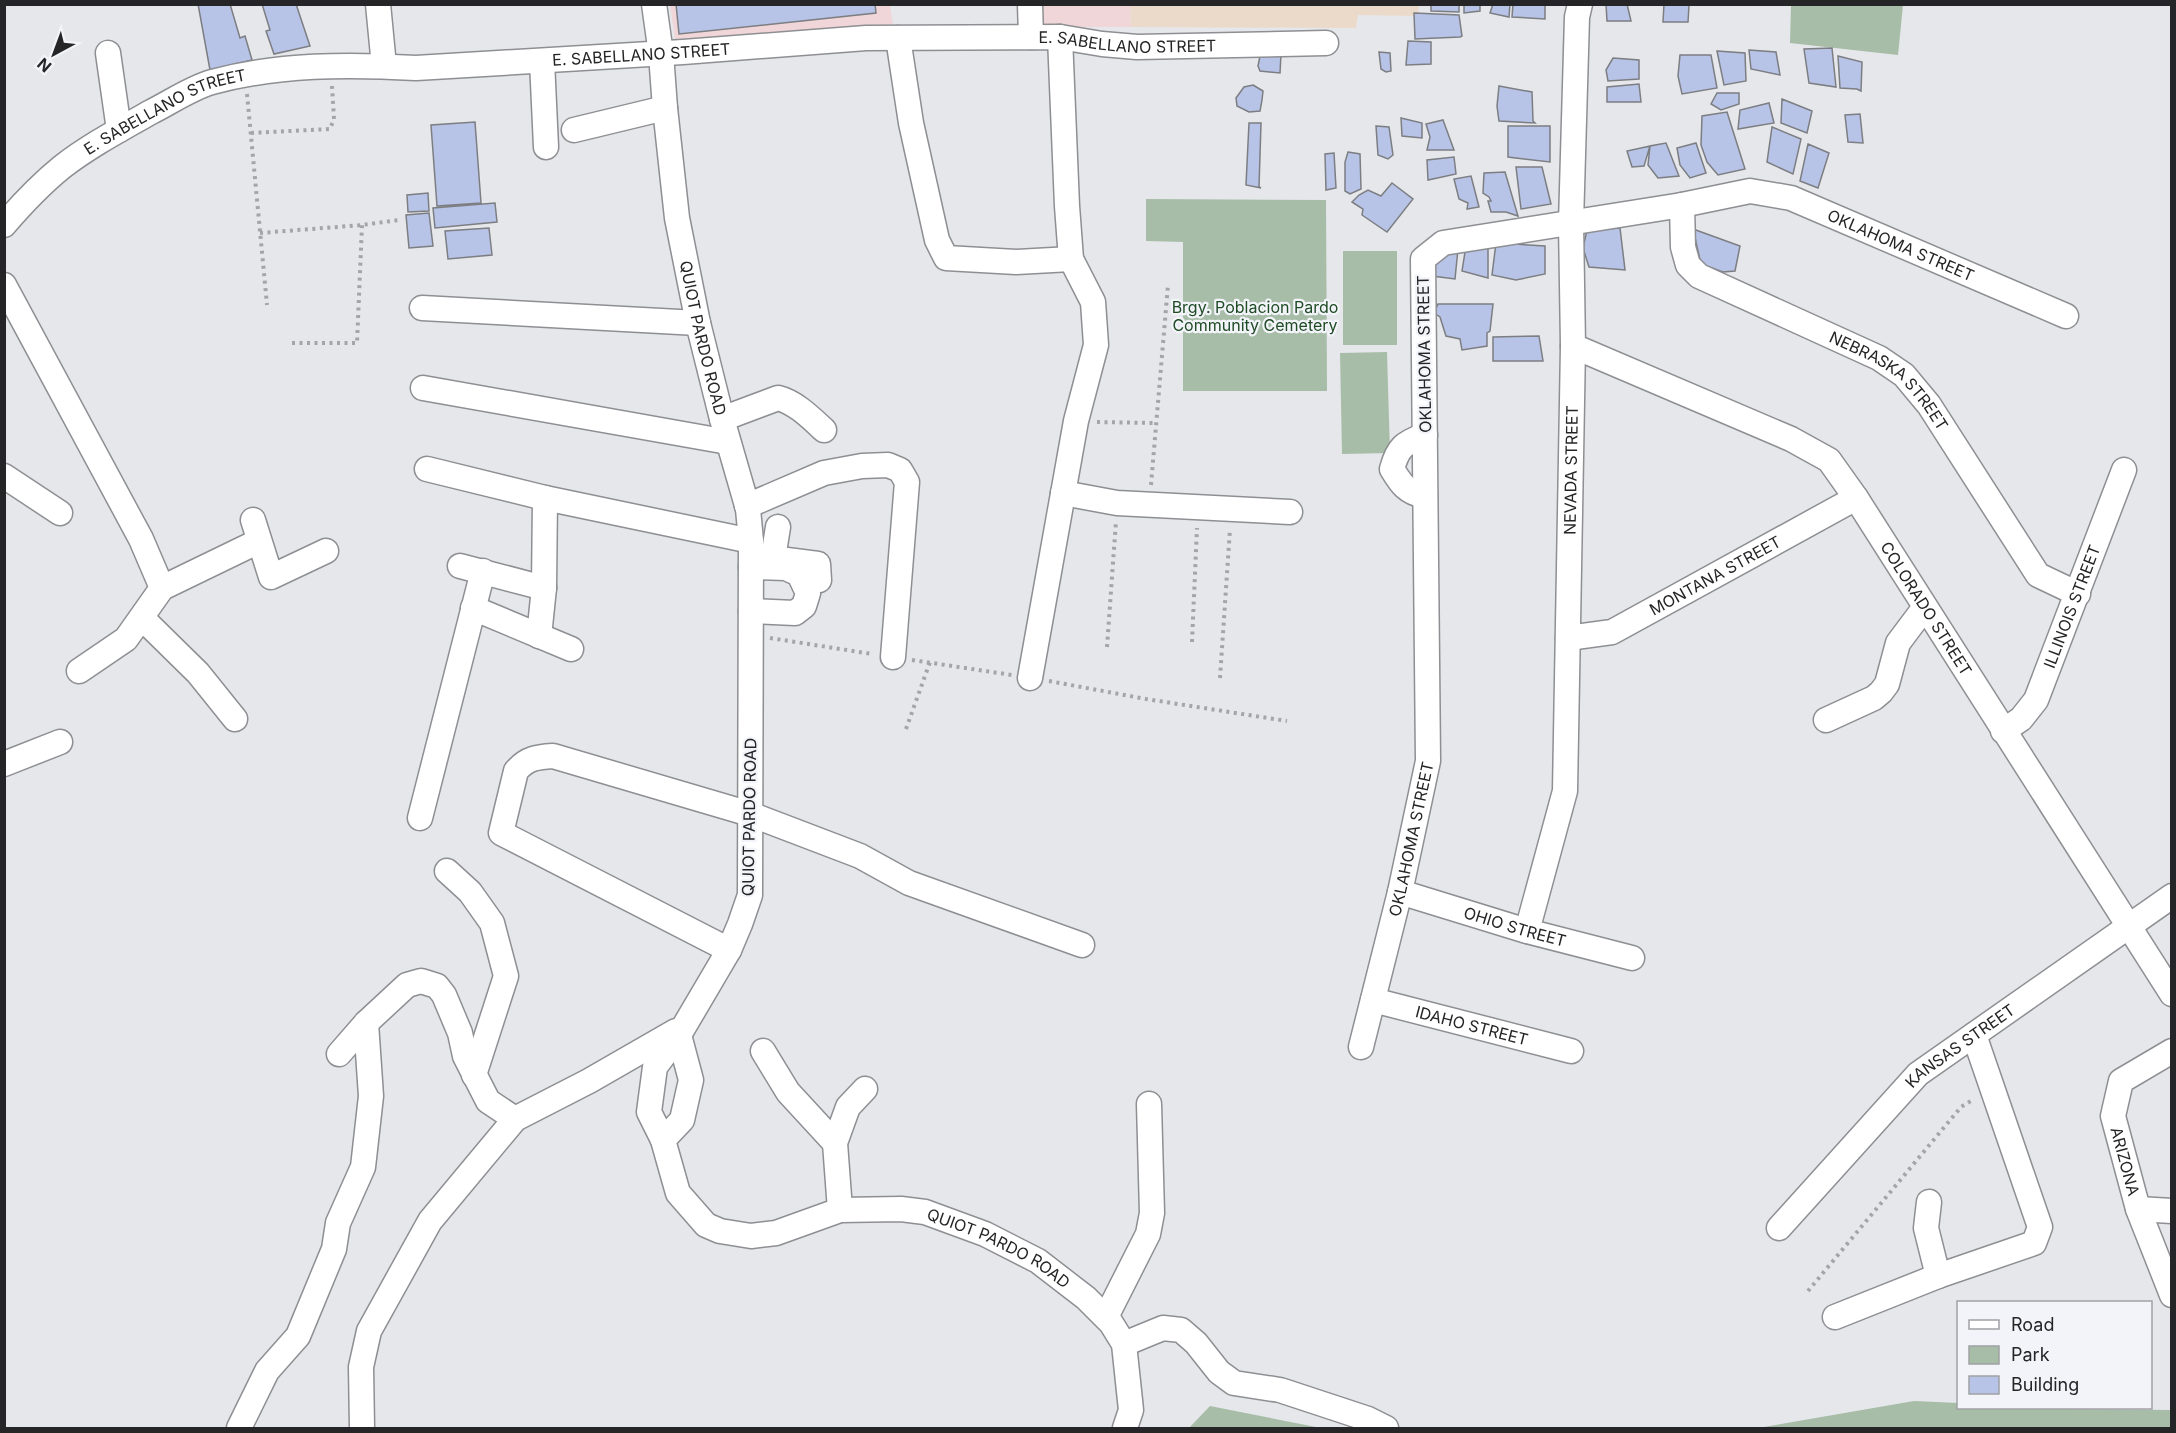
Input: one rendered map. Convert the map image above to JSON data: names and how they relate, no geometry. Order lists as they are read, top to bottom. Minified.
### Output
{"streets":{"street":["E. SABELLANO STREET","OKLAHOMA STREET","QUIOT PARDO ROAD","NEBRASKA STREET","NEVADA STREET","MONTANA STREET","ILLINOIS STREET","COLORADO STREET","OHIO STREET","IDAHO STREET","KANSAS STREET","ARIZONA"]},"crossings":[["E. SABELLANO STREET","QUIOT PARDO ROAD"],["OKLAHOMA STREET","NEBRASKA STREET"],["OKLAHOMA STREET","NEVADA STREET"],["OKLAHOMA STREET","OHIO STREET"],["OKLAHOMA STREET","IDAHO STREET"],["NEBRASKA STREET","ILLINOIS STREET"],["NEVADA STREET","MONTANA STREET"],["NEVADA STREET","COLORADO STREET"],["NEVADA STREET","OHIO STREET"],["MONTANA STREET","COLORADO STREET"],["ILLINOIS STREET","COLORADO STREET"],["COLORADO STREET","KANSAS STREET"]],"parks":["Brgy. Poblacion Pardo Community Cemetery"],"legend":["Road","Park","Building"],"north":"bottom left"}
